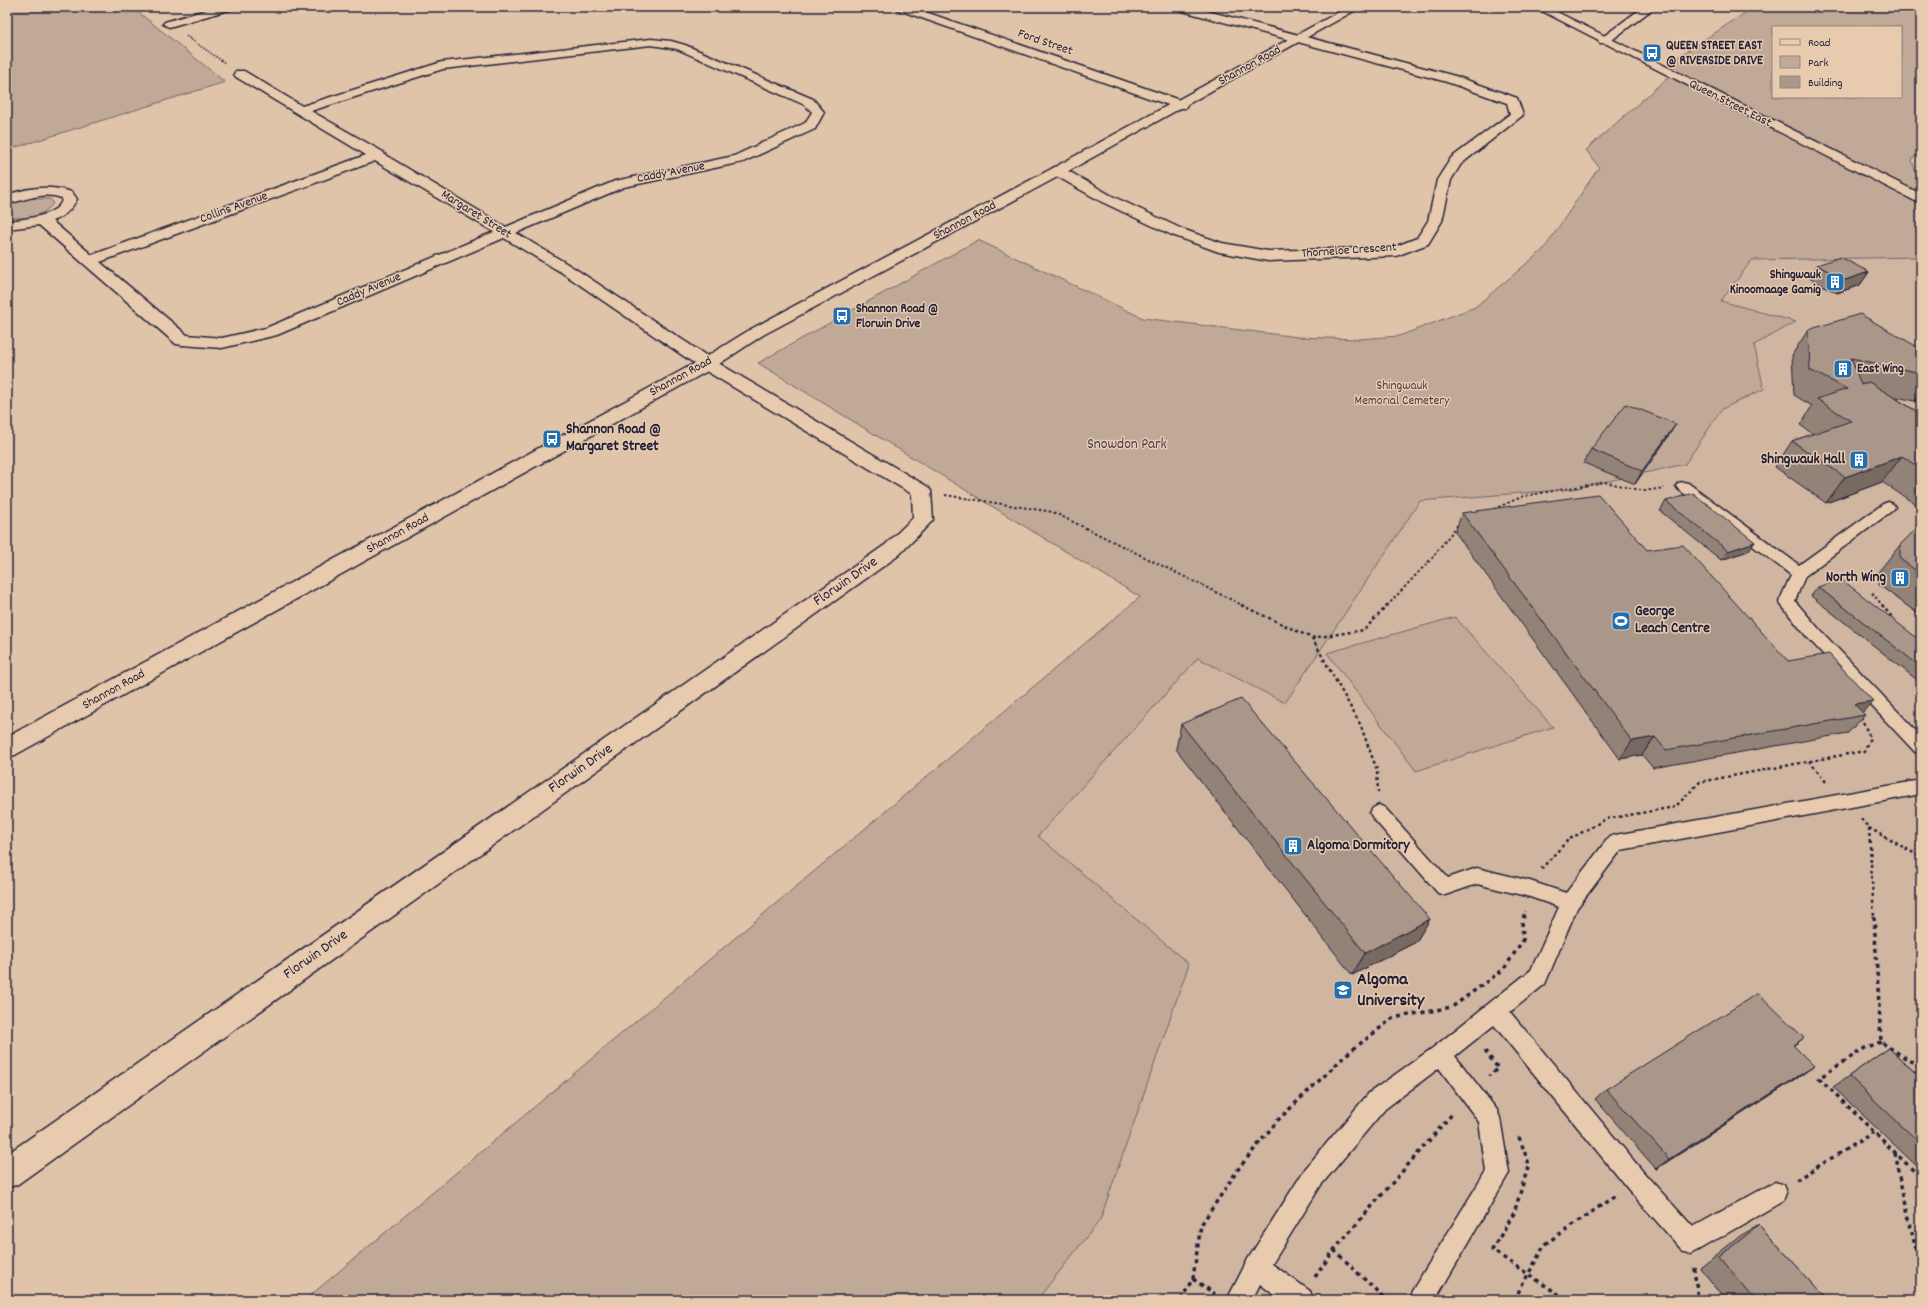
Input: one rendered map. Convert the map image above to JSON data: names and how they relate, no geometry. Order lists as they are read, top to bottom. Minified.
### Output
{"streets":{"street":["Ford Street","Shannon Road","Queen Street East","Caddy Avenue","Collins Avenue","Margaret Street","Thorneloe Crescent","Florwin Drive"]},"crossings":[["Ford Street","Shannon Road"],["Shannon Road","Margaret Street"],["Shannon Road","Thorneloe Crescent"],["Caddy Avenue","Collins Avenue"],["Caddy Avenue","Margaret Street"],["Collins Avenue","Margaret Street"]],"parks":["Shingwauk Memorial Cemetery","Snowdon Park"],"places":{"bus stop":["QUEEN STREET EAST @ RIVERSIDE DRIVE","Shannon Road @ Florwin Drive","Shannon Road @ Margaret Street"],"building":["Shingwauk Kinoomaage Gamig","East Wing","Shingwauk Hall","North Wing","Algoma Dormitory"],"sports":["George Leach Centre"],"school or university":["Algoma University"]},"legend":["Road","Park","Building"]}
